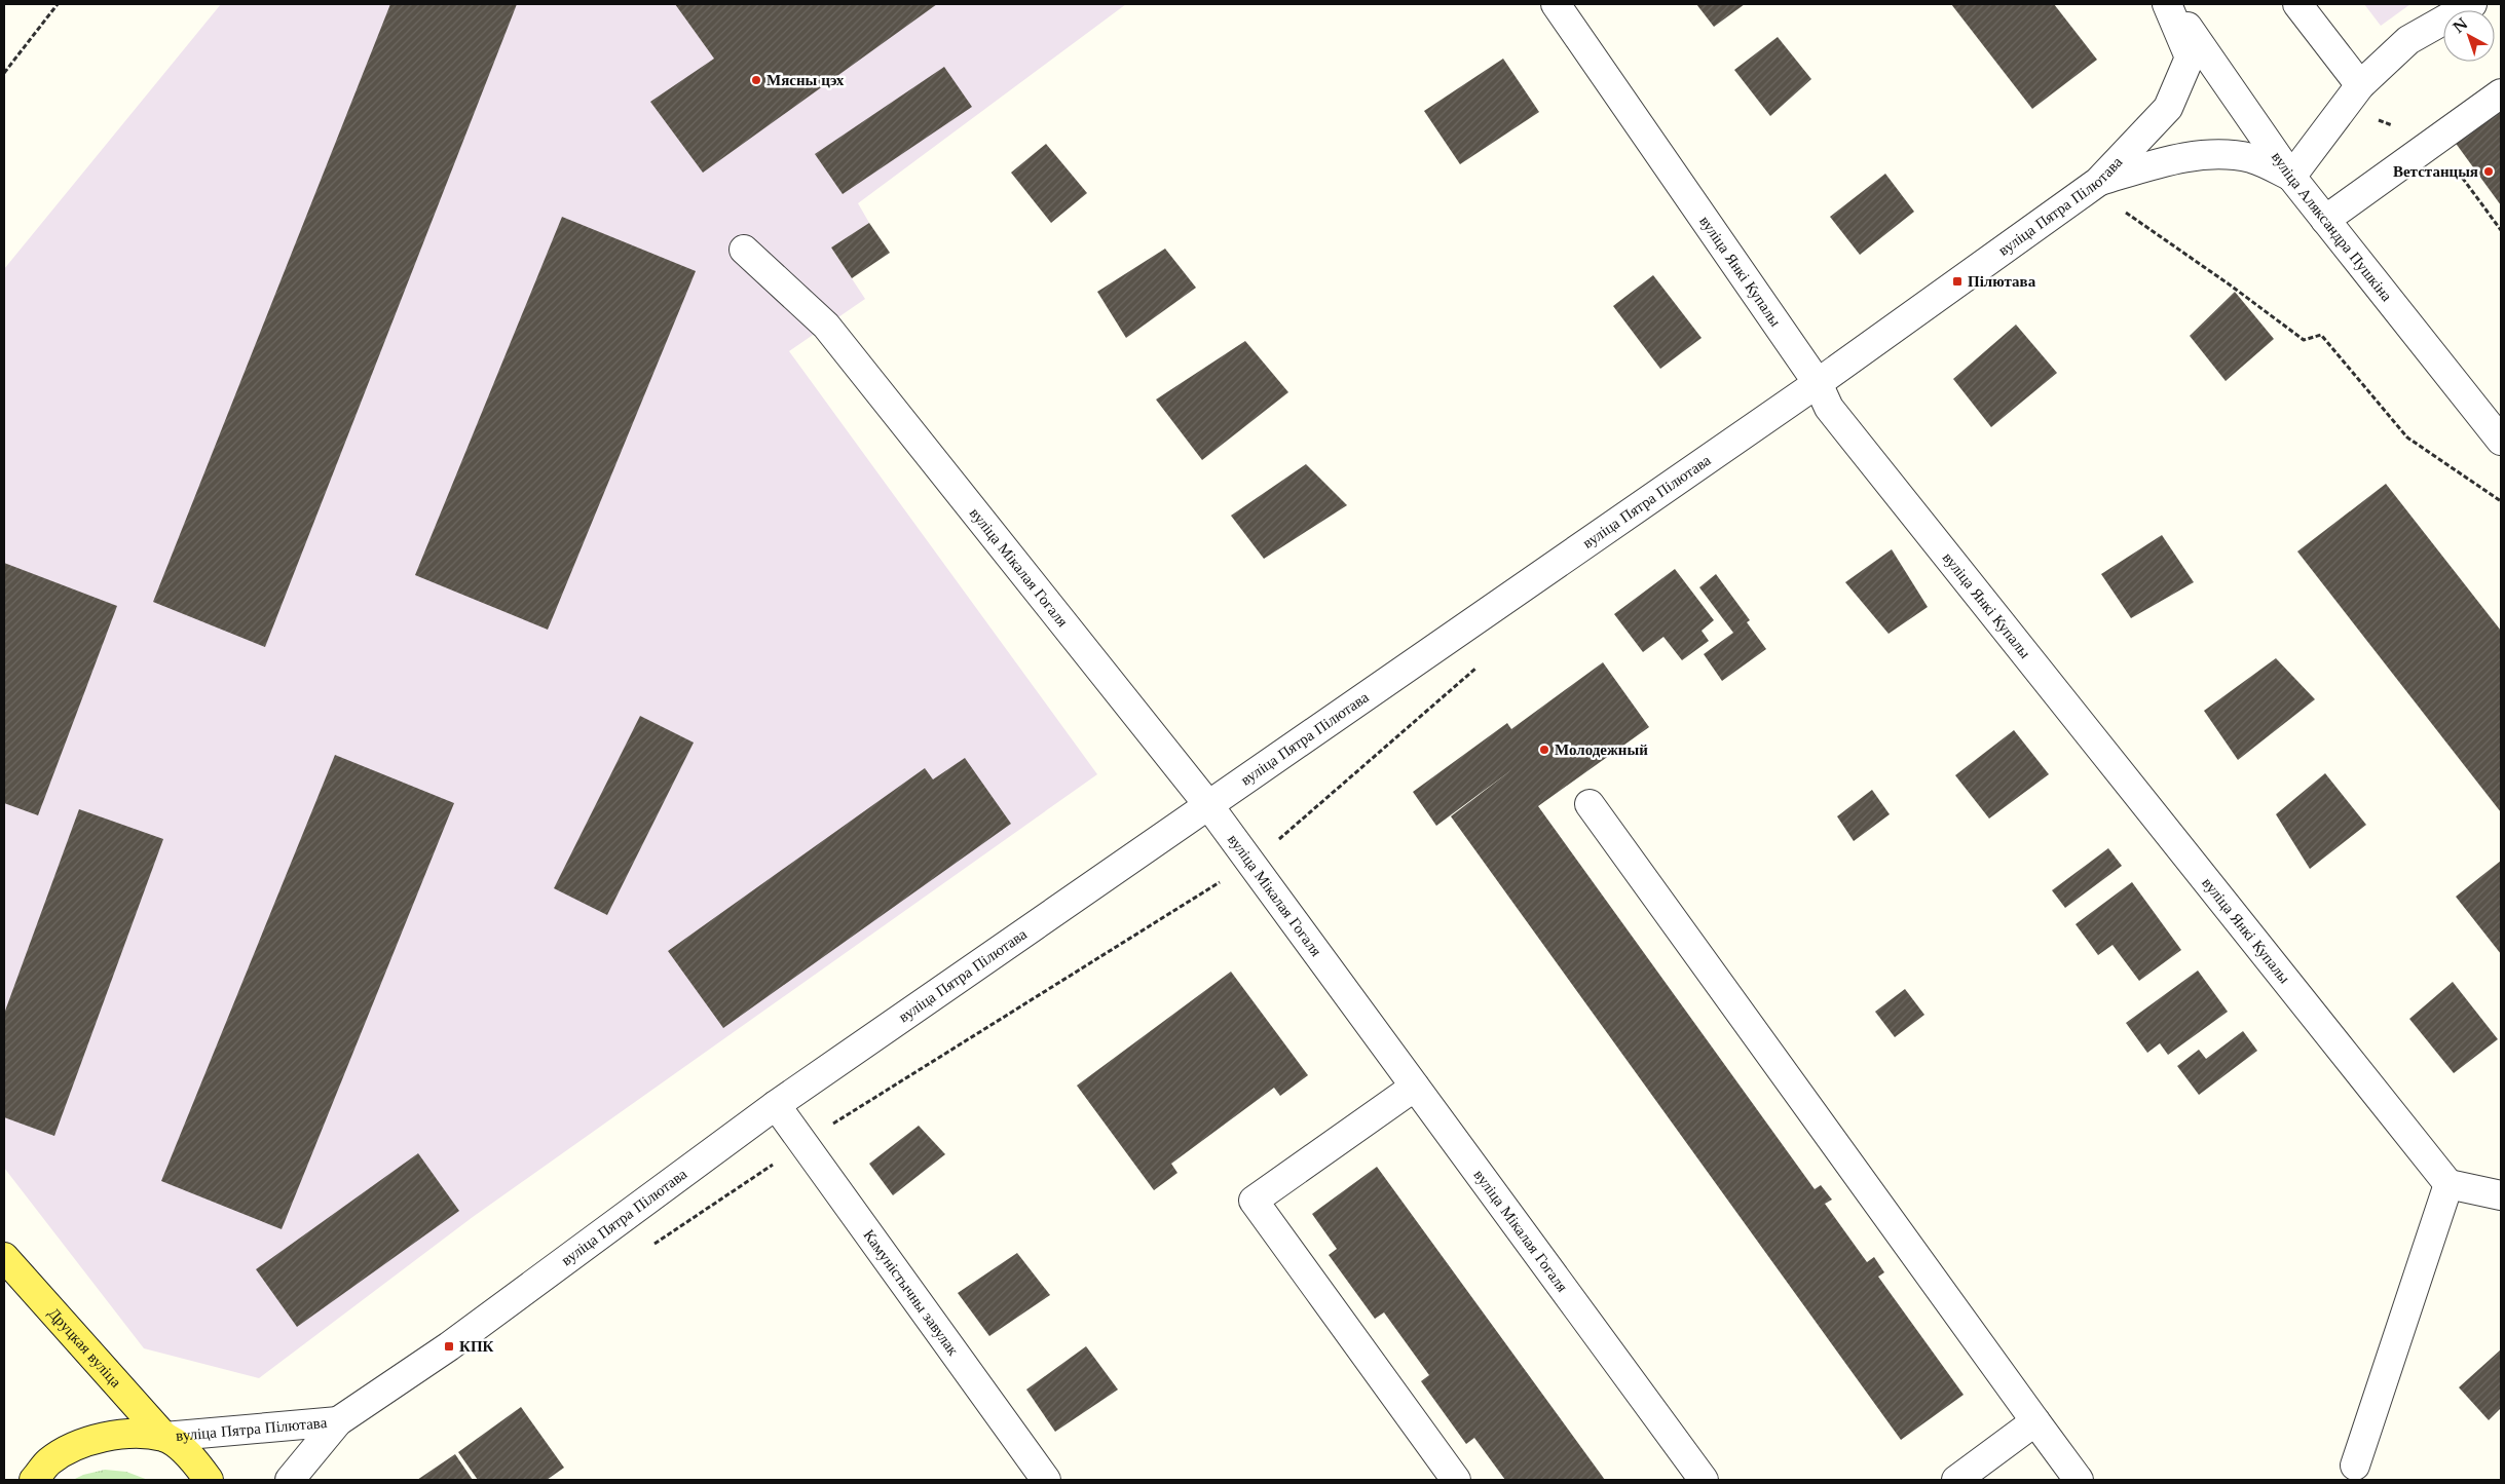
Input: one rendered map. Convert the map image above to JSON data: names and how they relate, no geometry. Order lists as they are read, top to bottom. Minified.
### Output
{"streets":{"main road":["Друцкая вуліца"],"street":["вуліца Пятра Пілютава","вуліца Аляксандра Пушкіна","вуліца Янкі Купалы","вуліца Мікалая Гогаля","Камуністычны завулак"]},"crossings":[["вуліца Пятра Пілютава","вуліца Янкі Купалы"],["вуліца Пятра Пілютава","вуліца Мікалая Гогаля"],["вуліца Пятра Пілютава","Камуністычны завулак"],["вуліца Пятра Пілютава","Друцкая вуліца"]],"places":{"other":["Мясны цэх","Ветстанцыя","Молодежный"],"transit":["Пілютава","КПК"]},"north":"top left"}
